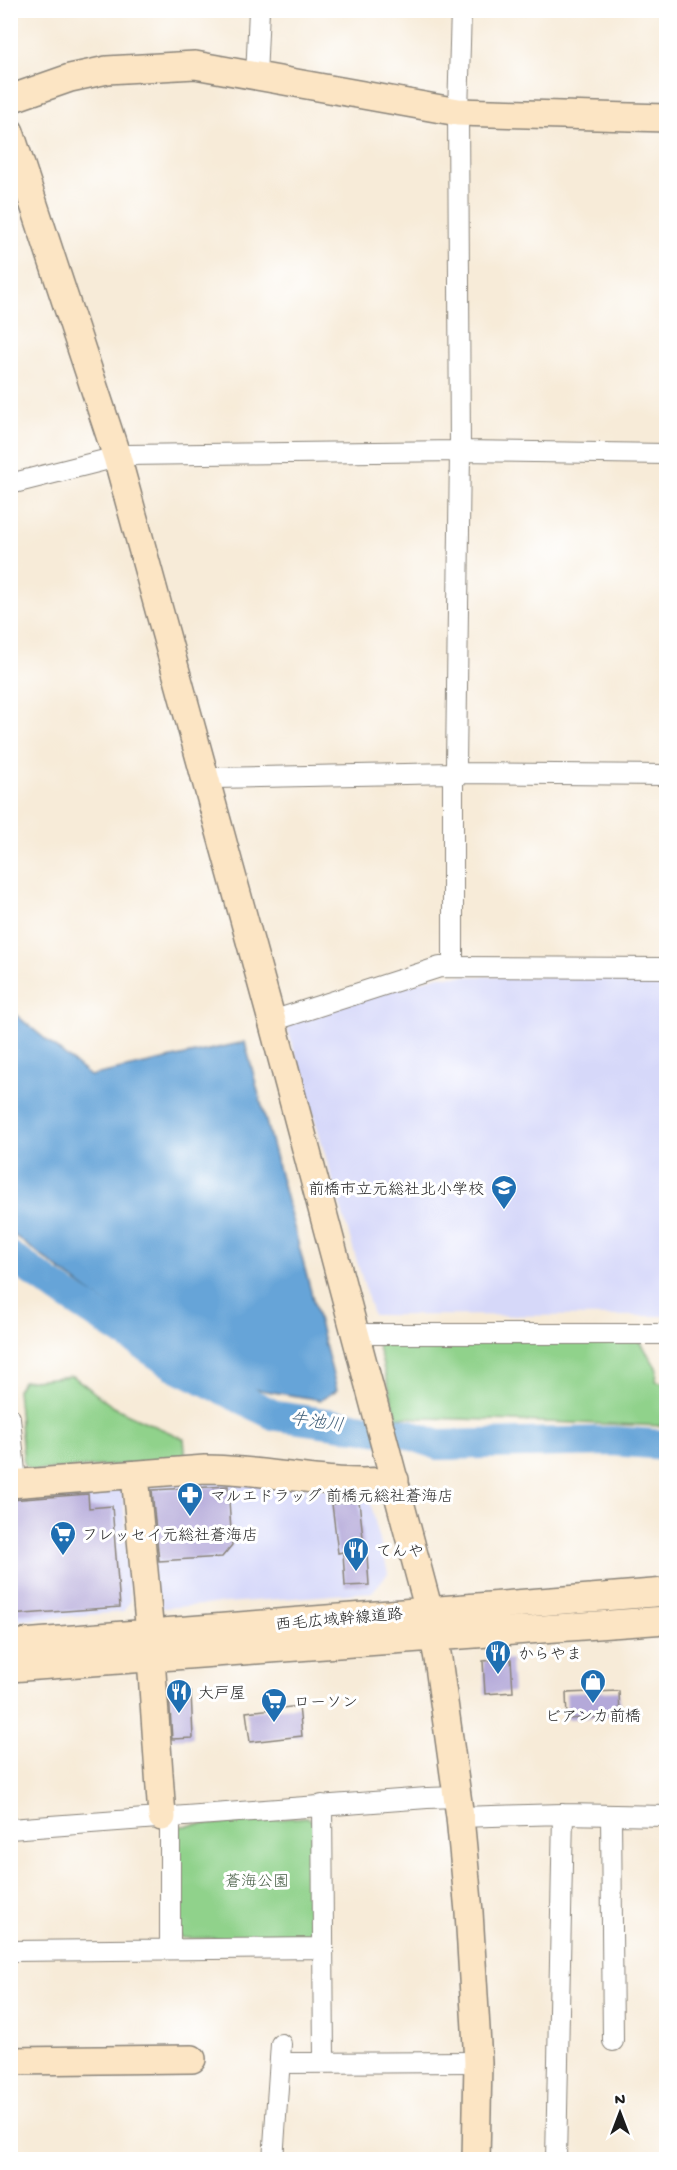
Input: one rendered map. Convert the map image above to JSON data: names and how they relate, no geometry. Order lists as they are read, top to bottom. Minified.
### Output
{"streets":{"street":["西毛広域幹線道路"]},"water":["牛池川"],"parks":["蒼海公園"],"places":{"school or university":["前橋市立元総社北小学校"],"pharmacy":["マルエドラッグ 前橋元総社蒼海店"],"supermarket":["フレッセイ元総社蒼海店","ローソン"],"restaurant":["てんや","からやま","大戸屋"],"shop":["ビアンカ前橋"]},"north":"top"}
